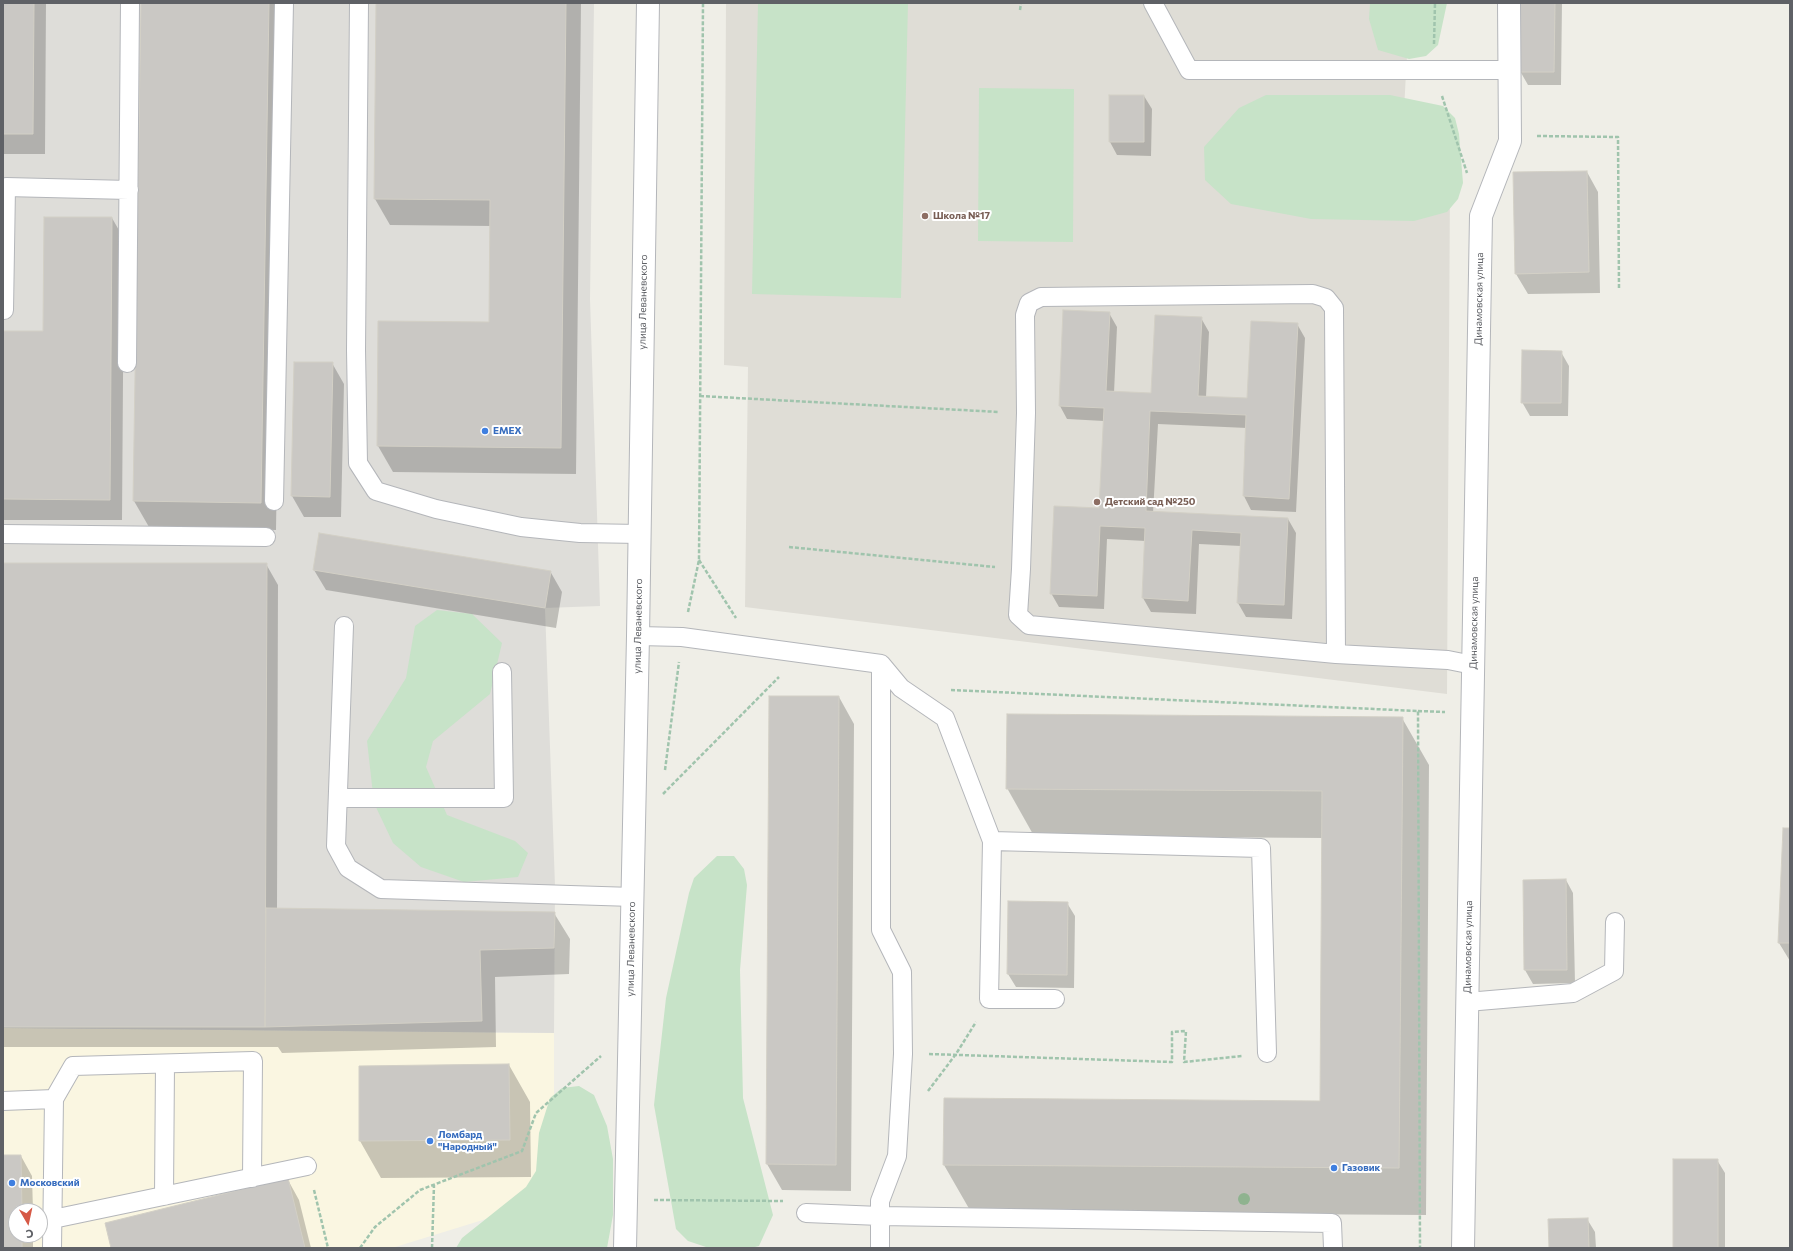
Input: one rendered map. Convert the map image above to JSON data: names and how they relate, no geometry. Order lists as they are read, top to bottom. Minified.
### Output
{"streets":{"street":["Динамовская улица","улица Леваневского"]},"places":["Школа №17","EMEX","Детский сад №250","Ломбард \"Народный\"","Газовик","Московский"],"north":"bottom"}
